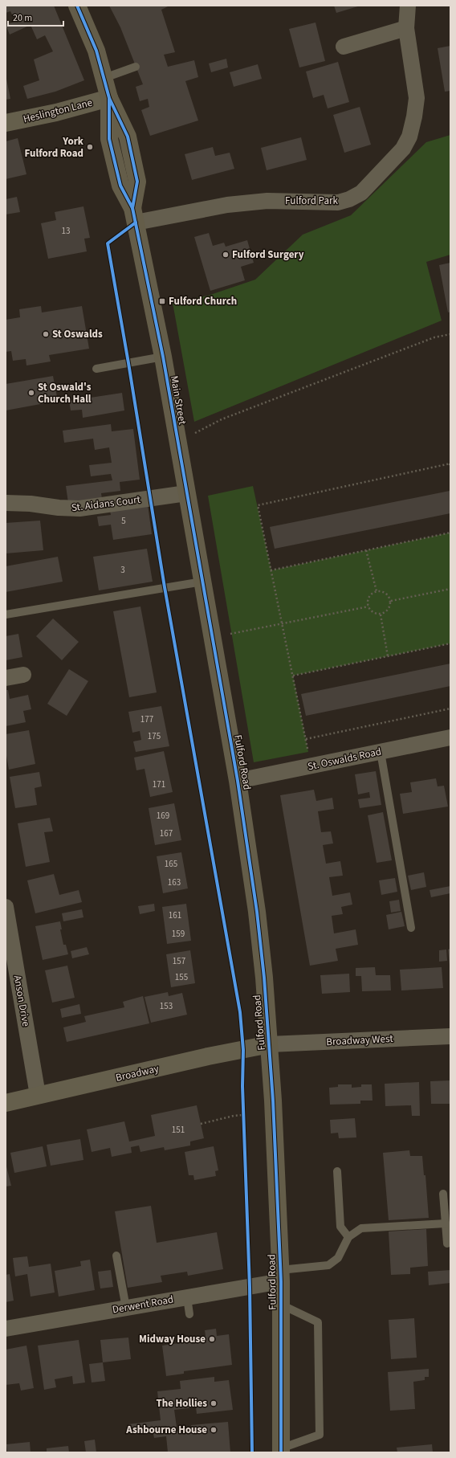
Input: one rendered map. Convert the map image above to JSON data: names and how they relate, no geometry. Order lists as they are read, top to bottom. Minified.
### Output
{"streets":{"main road":["Main Street","Fulford Road"],"street":["Heslington Lane","Fulford Park","St. Aidans Court","St. Oswalds Road","Anson Drive","Broadway West","Broadway","Derwent Road"]},"crossings":[["Heslington Lane","Main Street"],["Fulford Park","Main Street"],["Main Street","St. Aidans Court"],["Main Street","Fulford Road"],["St. Oswalds Road","Fulford Road"],["Fulford Road","Broadway West"],["Fulford Road","Broadway"],["Fulford Road","Derwent Road"],["Anson Drive","Broadway"],["Broadway West","Broadway"]],"places":{"other":["York Fulford Road","Fulford Surgery","St Oswalds","St Oswald's Church Hall","Midway House","The Hollies","Ashbourne House"],"transit":["Fulford Church"]},"house_numbers":["13","5","3","177","175","171","169","167","165","163","161","159","157","155","153","151"],"scale_bar":"20 m"}
